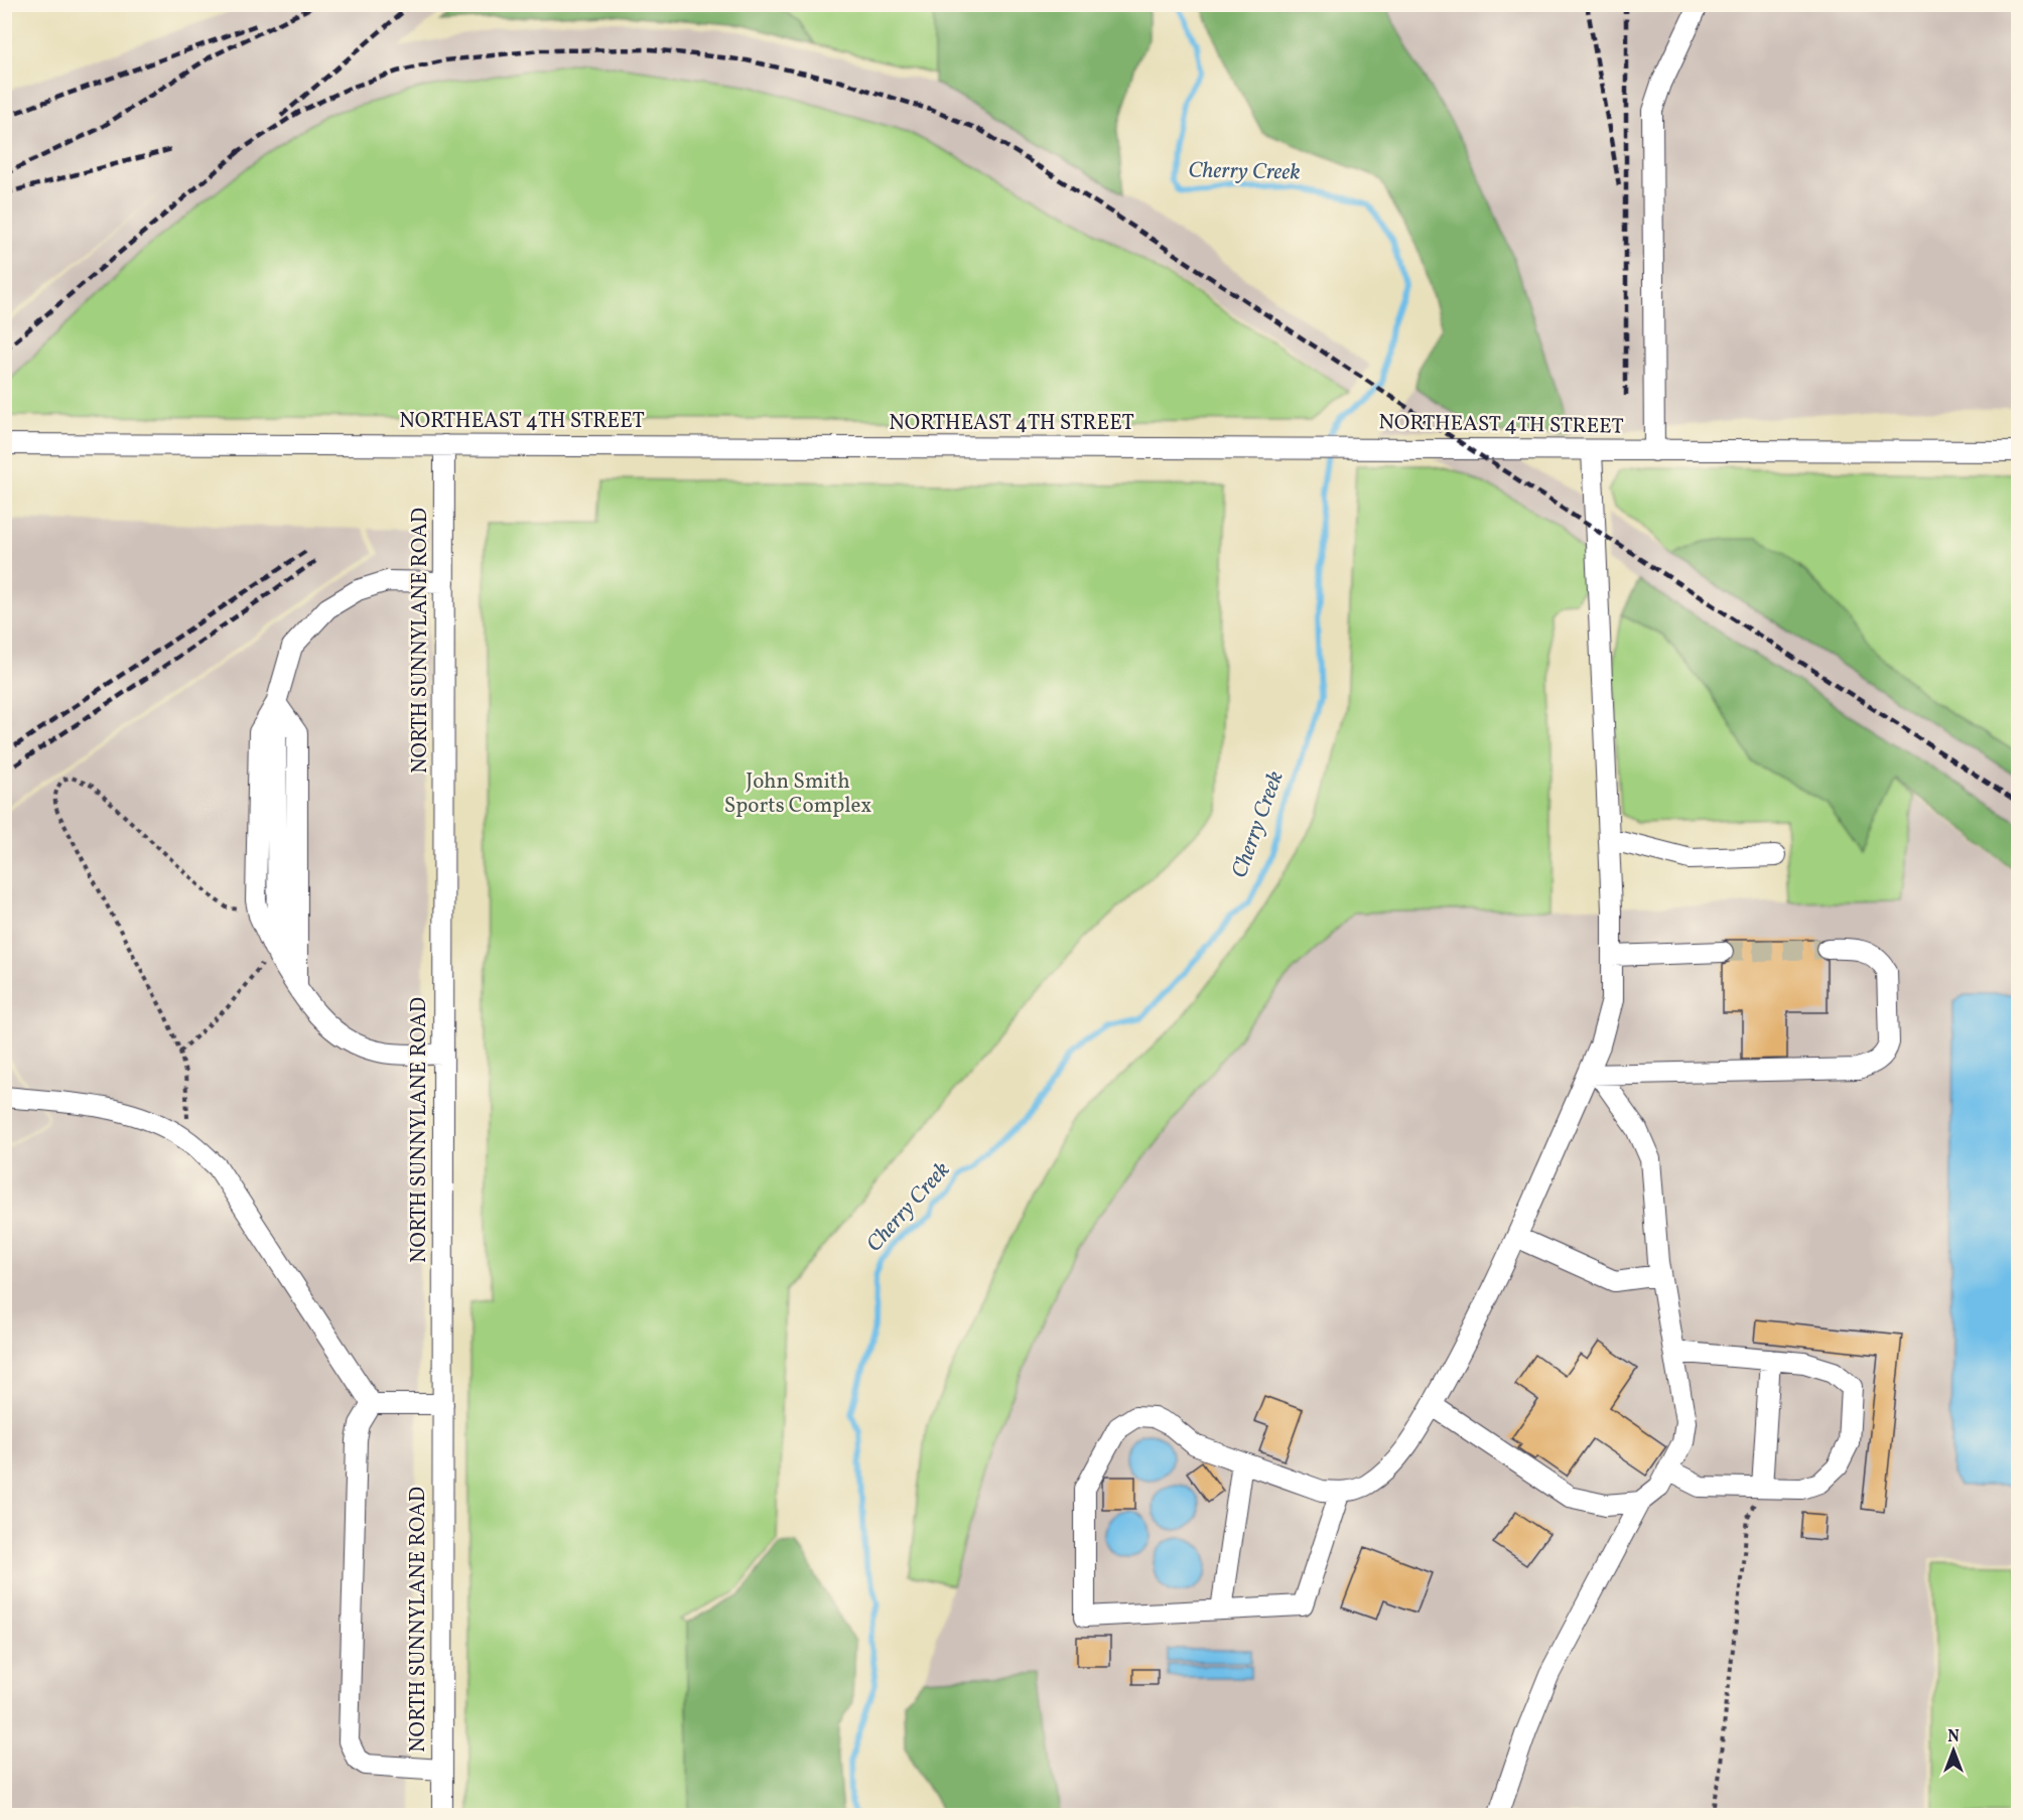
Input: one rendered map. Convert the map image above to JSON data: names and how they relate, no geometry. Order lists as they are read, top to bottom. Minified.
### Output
{"streets":{"street":["NORTHEAST 4TH STREET","NORTH SUNNYLANE ROAD"]},"crossings":[["NORTHEAST 4TH STREET","NORTH SUNNYLANE ROAD"]],"water":["Cherry Creek"],"parks":["John Smith Sports Complex"],"north":"top"}
